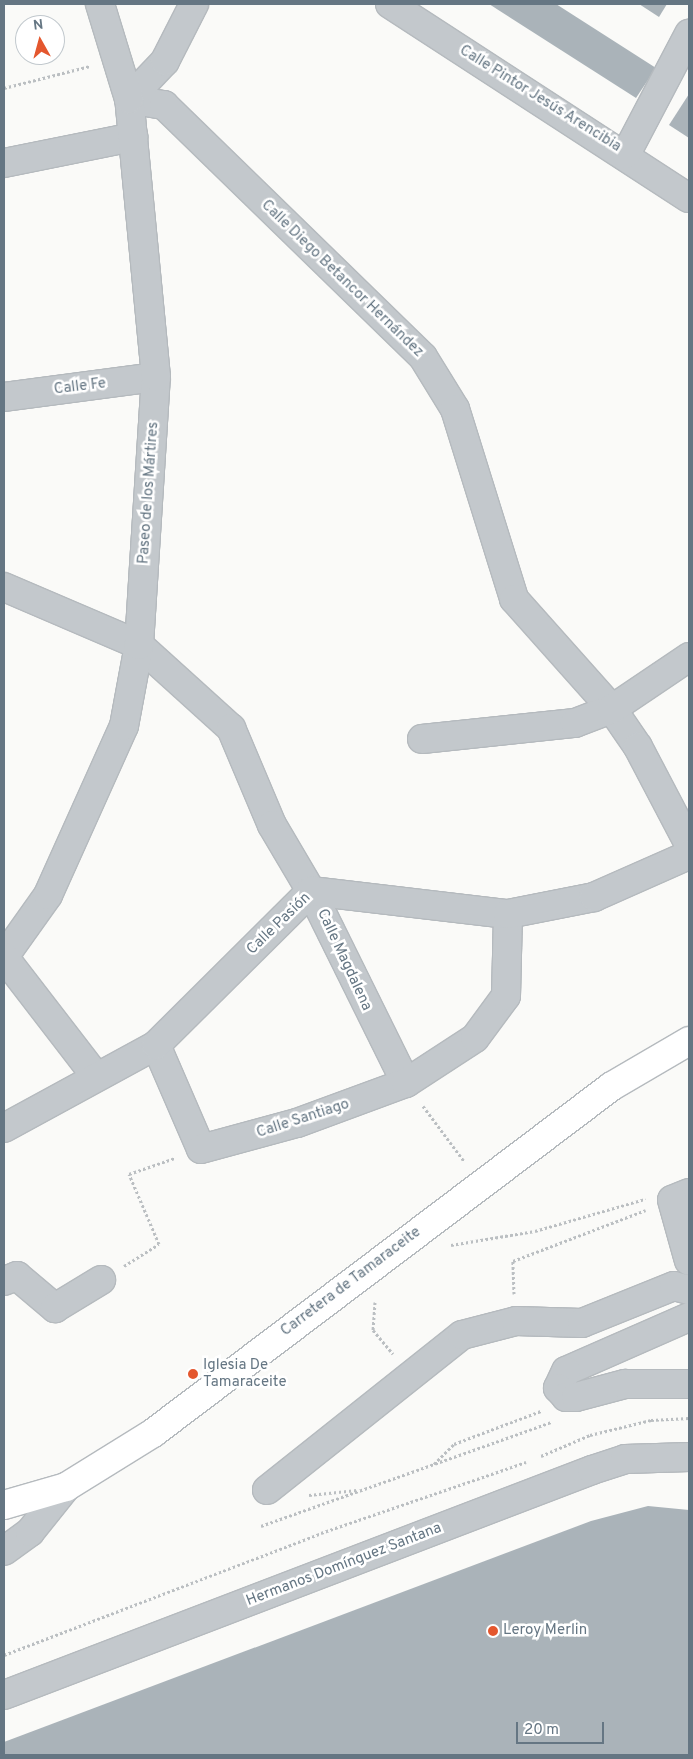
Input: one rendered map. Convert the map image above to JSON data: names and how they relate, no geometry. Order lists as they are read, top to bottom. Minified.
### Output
{"streets":{"main road":["Carretera de Tamaraceite"],"street":["Calle Pintor Jesús Arencibia","Calle Diego Betancor Hernández","Calle Fe","Paseo de los Mártires","Calle Pasión","Calle Magdalena","Calle Santiago","Hermanos Domínguez Santana"]},"crossings":[["Calle Diego Betancor Hernández","Paseo de los Mártires"],["Calle Fe","Paseo de los Mártires"],["Paseo de los Mártires","Calle Magdalena"],["Calle Pasión","Calle Magdalena"],["Calle Pasión","Calle Santiago"],["Calle Magdalena","Calle Santiago"]],"places":["Iglesia De Tamaraceite","Leroy Merlin"],"scale_bar":"20 m","north":"top"}
